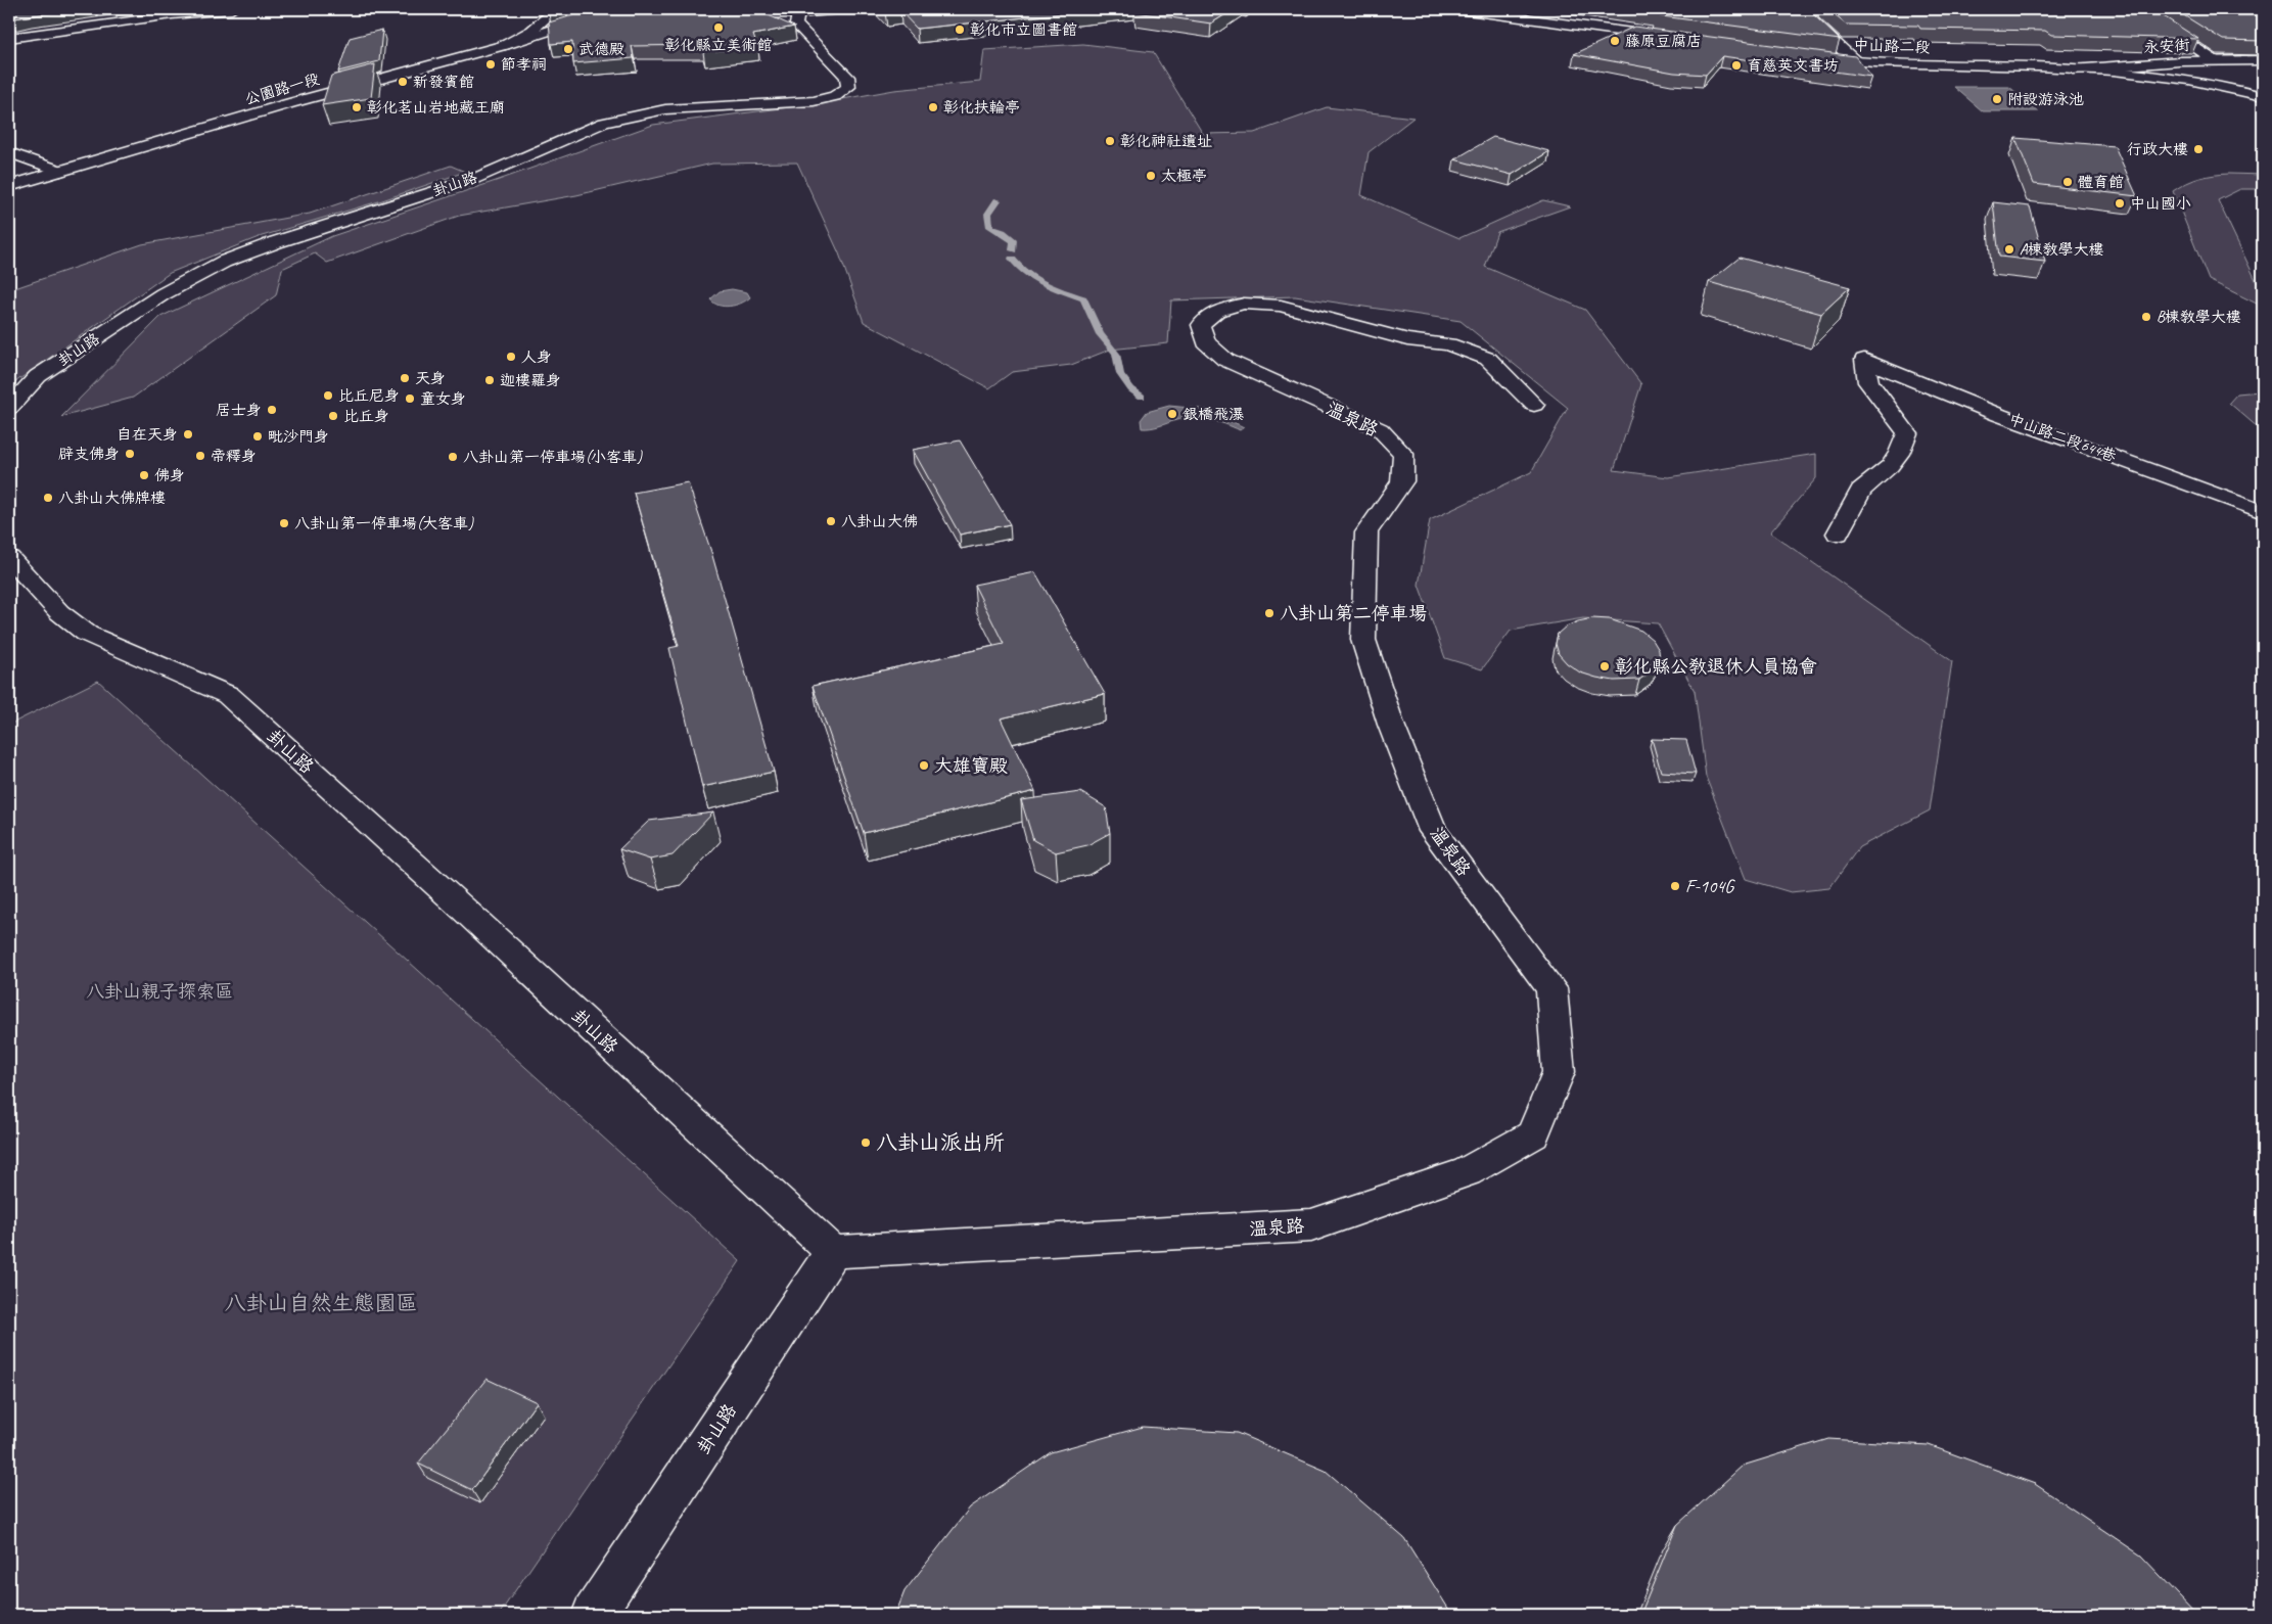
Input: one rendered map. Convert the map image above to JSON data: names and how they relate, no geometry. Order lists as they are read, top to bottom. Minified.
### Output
{"streets":{"street":["中山路二段","永安街","公園路一段","卦山路","溫泉路","中山路二段644巷"]},"crossings":[["中山路二段","永安街"],["卦山路","溫泉路"]],"parks":["八卦山親子探索區","八卦山自然生態園區"],"places":["彰化縣立美術館","彰化市立圖書館","藤原豆腐店","武德殿","節孝祠","育慈英文書坊","新發賓館","附設游泳池","彰化茗山岩地藏王廟","彰化扶輪亭","彰化神社遺址","行政大樓","太極亭","體育館","中山國小","A棟教學大樓","B棟教學大樓","人身","天身","迦樓羅身","比丘尼身","童女身","居士身","銀橋飛瀑","比丘身","自在天身","毗沙門身","辟支佛身","帝釋身","八卦山第一停車場(小客車)","佛身","八卦山大佛牌樓","八卦山大佛","八卦山第一停車場(大客車)","八卦山第二停車場","彰化縣公教退休人員協會","大雄寶殿","F-104G","八卦山派出所"]}
